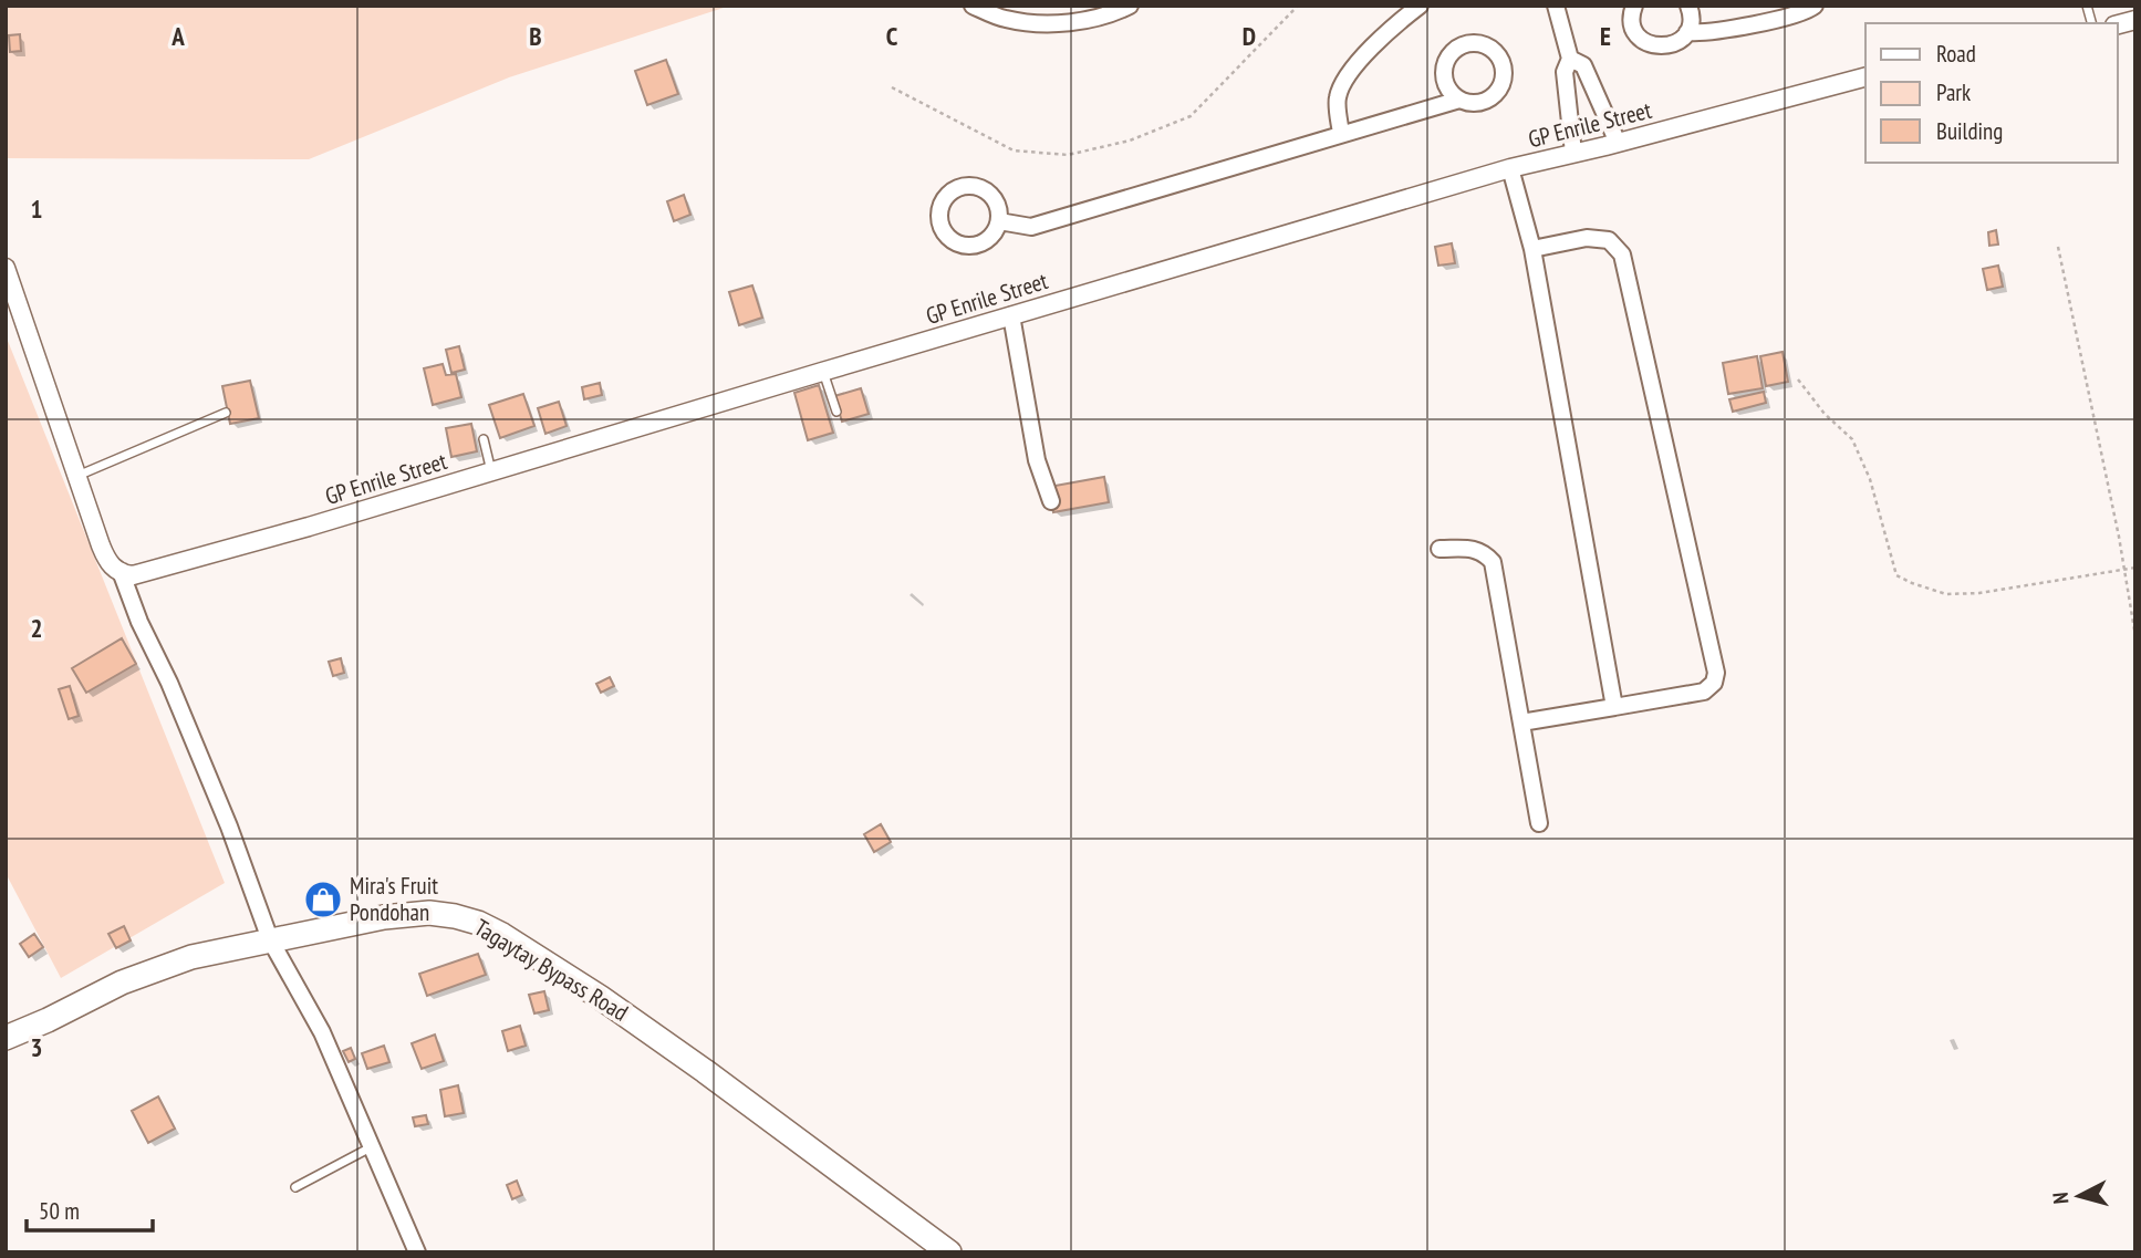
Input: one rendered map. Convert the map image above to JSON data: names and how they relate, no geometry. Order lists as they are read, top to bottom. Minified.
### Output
{"streets":{"main road":["Tagaytay Bypass Road"],"street":["GP Enrile Street"]},"places":{"shop":["Mira's Fruit Pondohan"]},"legend":["Road","Park","Building"],"scale_bar":"50 m","north":"left","grid":{"columns":["A","B","C","D","E"],"rows":["1","2","3"]}}
